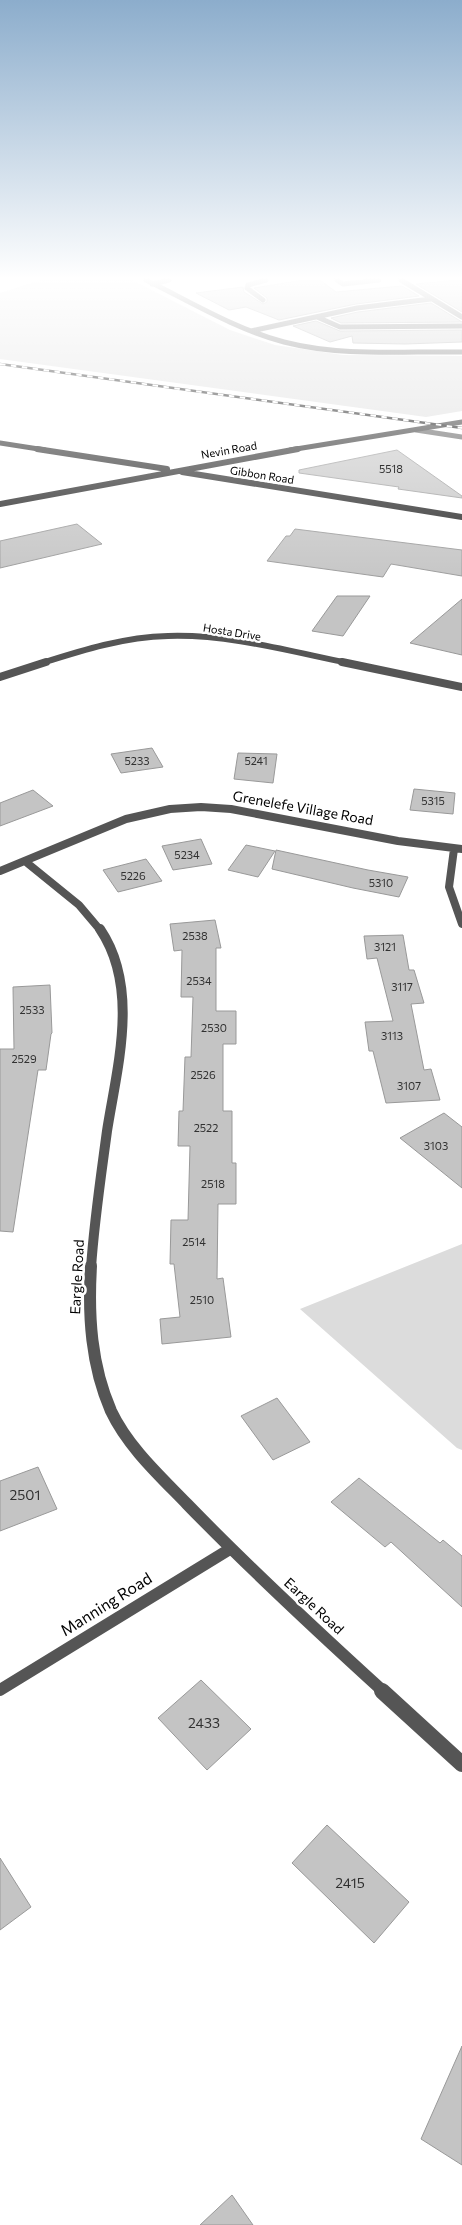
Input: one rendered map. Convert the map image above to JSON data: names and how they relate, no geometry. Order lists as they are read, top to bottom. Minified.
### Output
{"streets":{"main road":["Nevin Road","Gibbon Road"],"street":["Hosta Drive","Grenelefe Village Road","Eargle Road","Manning Road"]},"crossings":[["Nevin Road","Gibbon Road"],["Grenelefe Village Road","Eargle Road"],["Eargle Road","Manning Road"]],"house_numbers":["5518","5233","5241","5315","5234","5226","5310","2538","3121","2534","3117","2533","2530","3113","2529","2526","3107","2522","3103","2518","2514","2510","2501","2433","2415"]}
